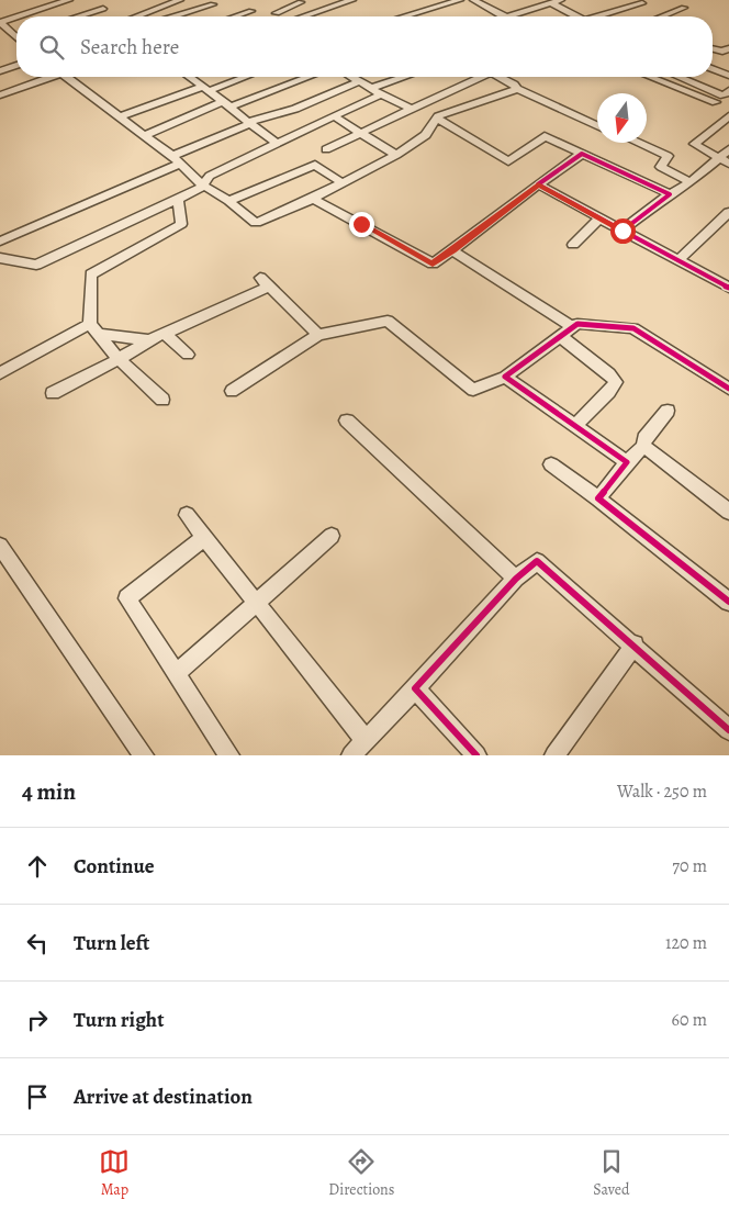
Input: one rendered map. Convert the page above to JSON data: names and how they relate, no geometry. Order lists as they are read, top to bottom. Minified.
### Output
{"north":"bottom","page":{"search":"Search here","heading":["4 min","Walk · 250 m"],"list":[["Continue","70 m"],["Turn left","120 m"],["Turn right","60 m"],"Arrive at destination"],"nav":["Map","Directions","Saved"]}}
